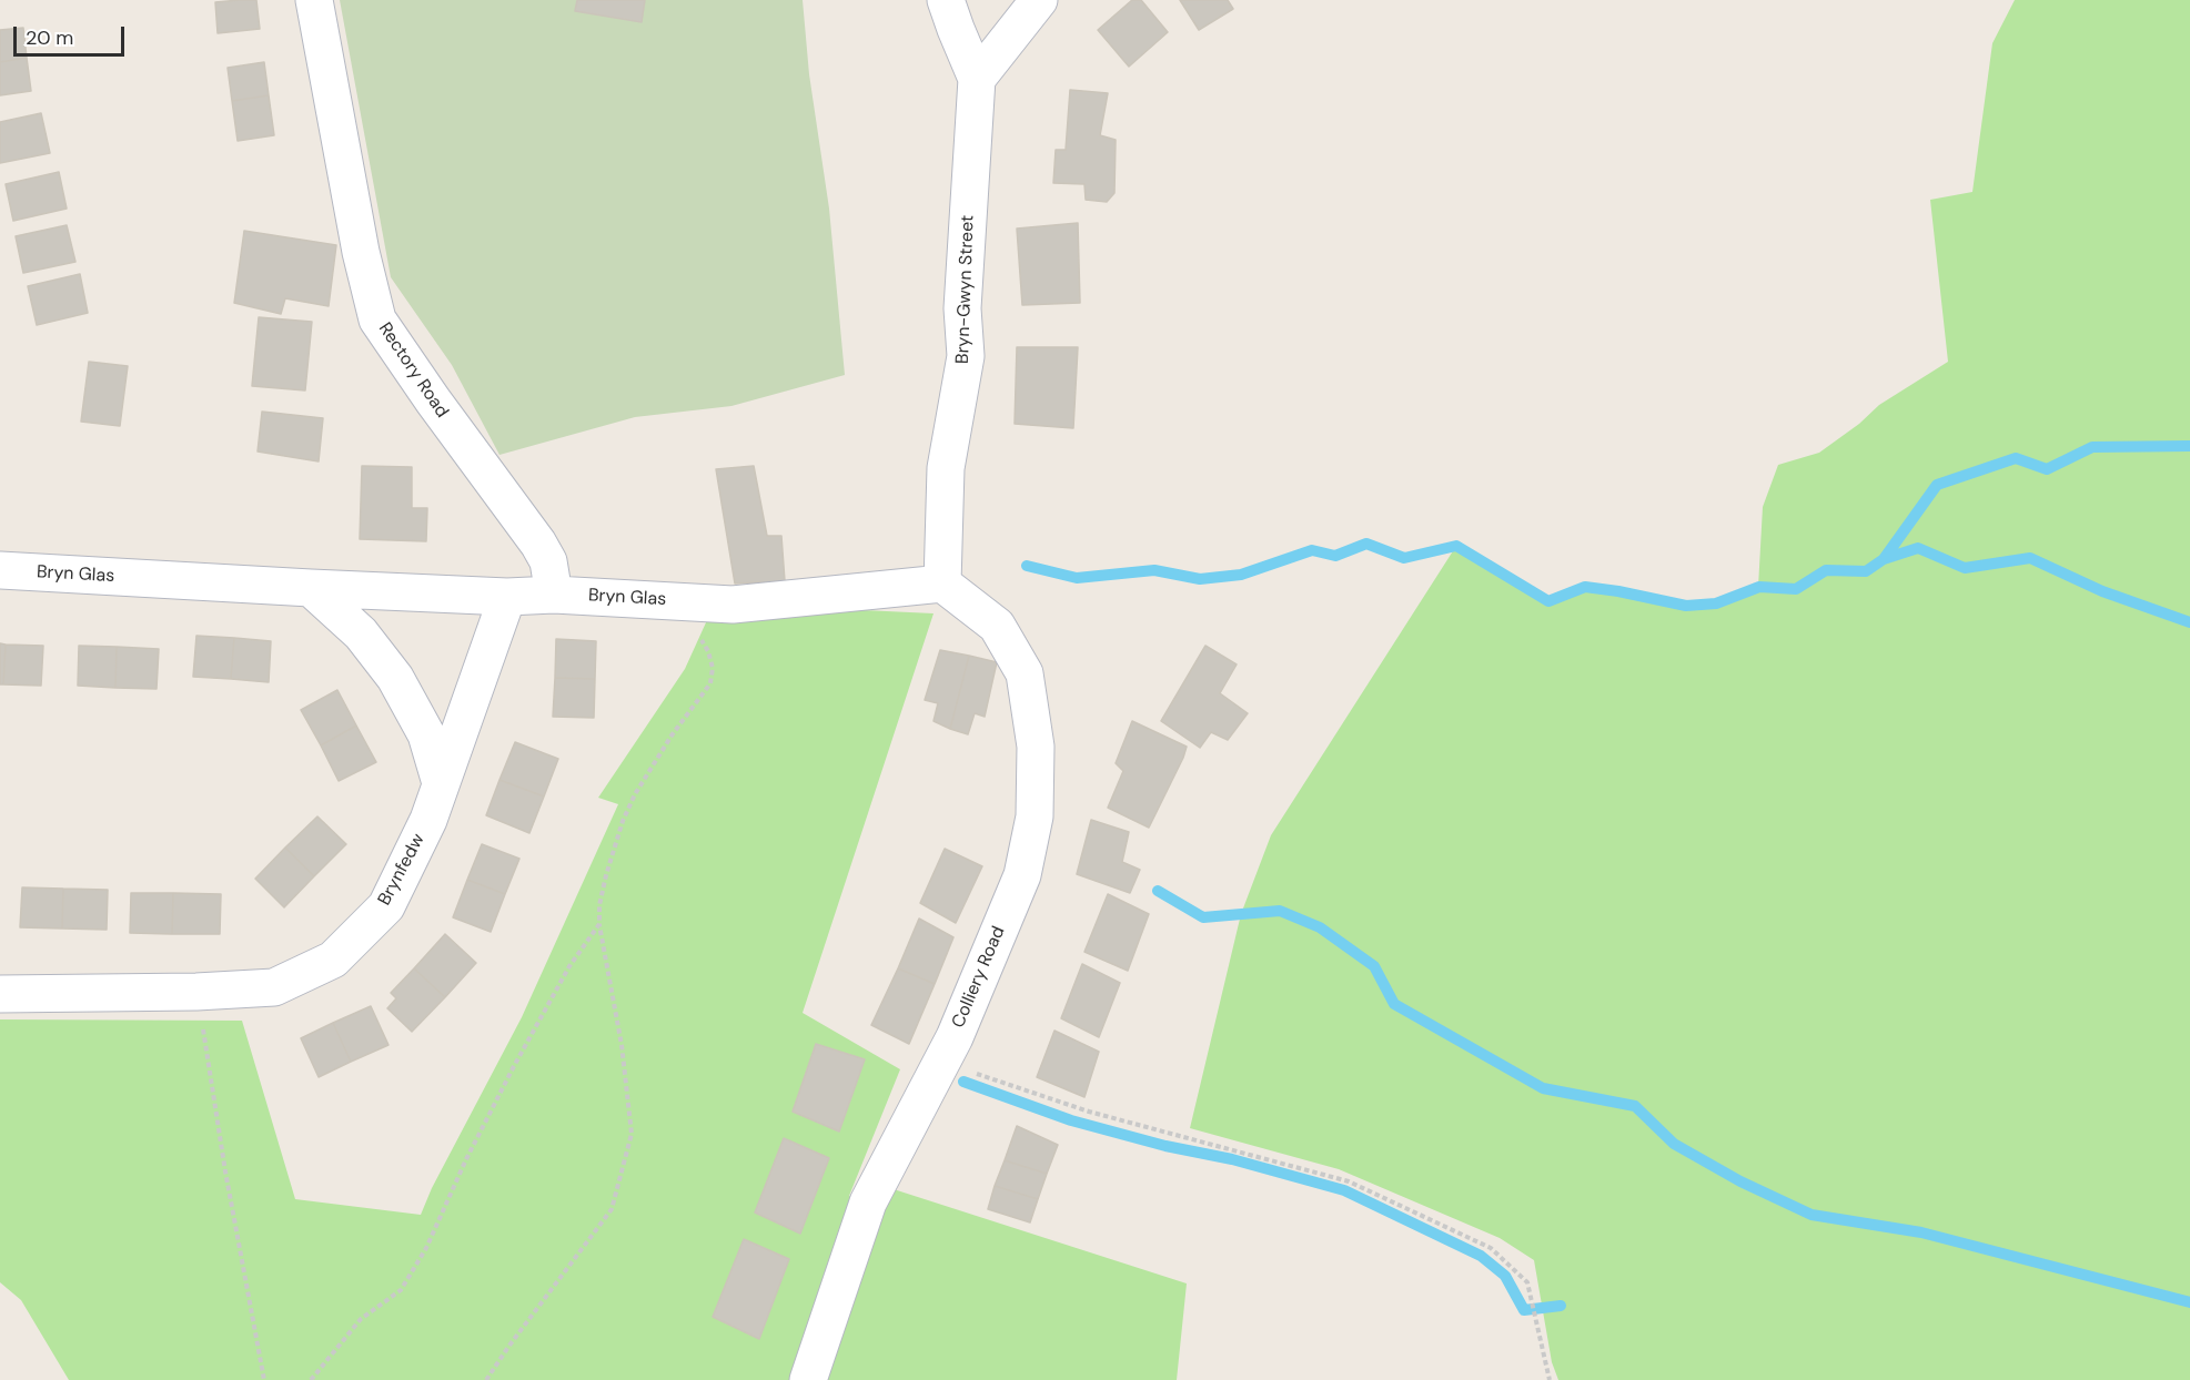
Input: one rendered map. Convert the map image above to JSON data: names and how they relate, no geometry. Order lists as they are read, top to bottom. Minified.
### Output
{"streets":{"street":["Bryn-Gwyn Street","Rectory Road","Bryn Glas","Brynfedw","Colliery Road"]},"crossings":[["Bryn-Gwyn Street","Bryn Glas"],["Bryn-Gwyn Street","Colliery Road"],["Rectory Road","Bryn Glas"],["Bryn Glas","Brynfedw"],["Bryn Glas","Colliery Road"]],"scale_bar":"20 m"}
